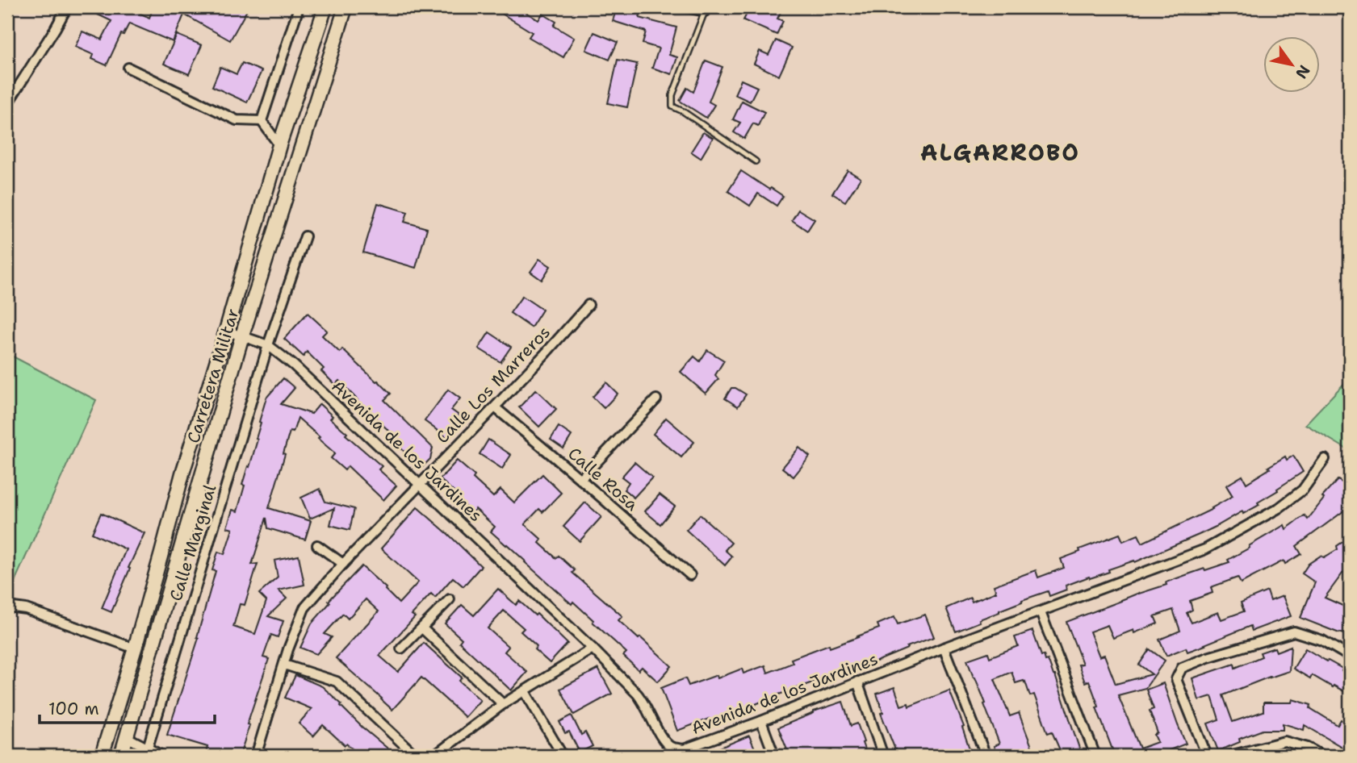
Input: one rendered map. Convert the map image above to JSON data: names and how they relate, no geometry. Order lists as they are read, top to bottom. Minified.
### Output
{"streets":{"main road":["Carretera Militar"],"street":["Calle Los Marreros","Avenida de los Jardines","Calle Rosa","Calle Marginal"]},"crossings":[["Carretera Militar","Avenida de los Jardines"],["Calle Los Marreros","Avenida de los Jardines"],["Calle Los Marreros","Calle Rosa"],["Avenida de los Jardines","Calle Marginal"]],"districts":["ALGARROBO"],"scale_bar":"100 m","north":"bottom right"}
